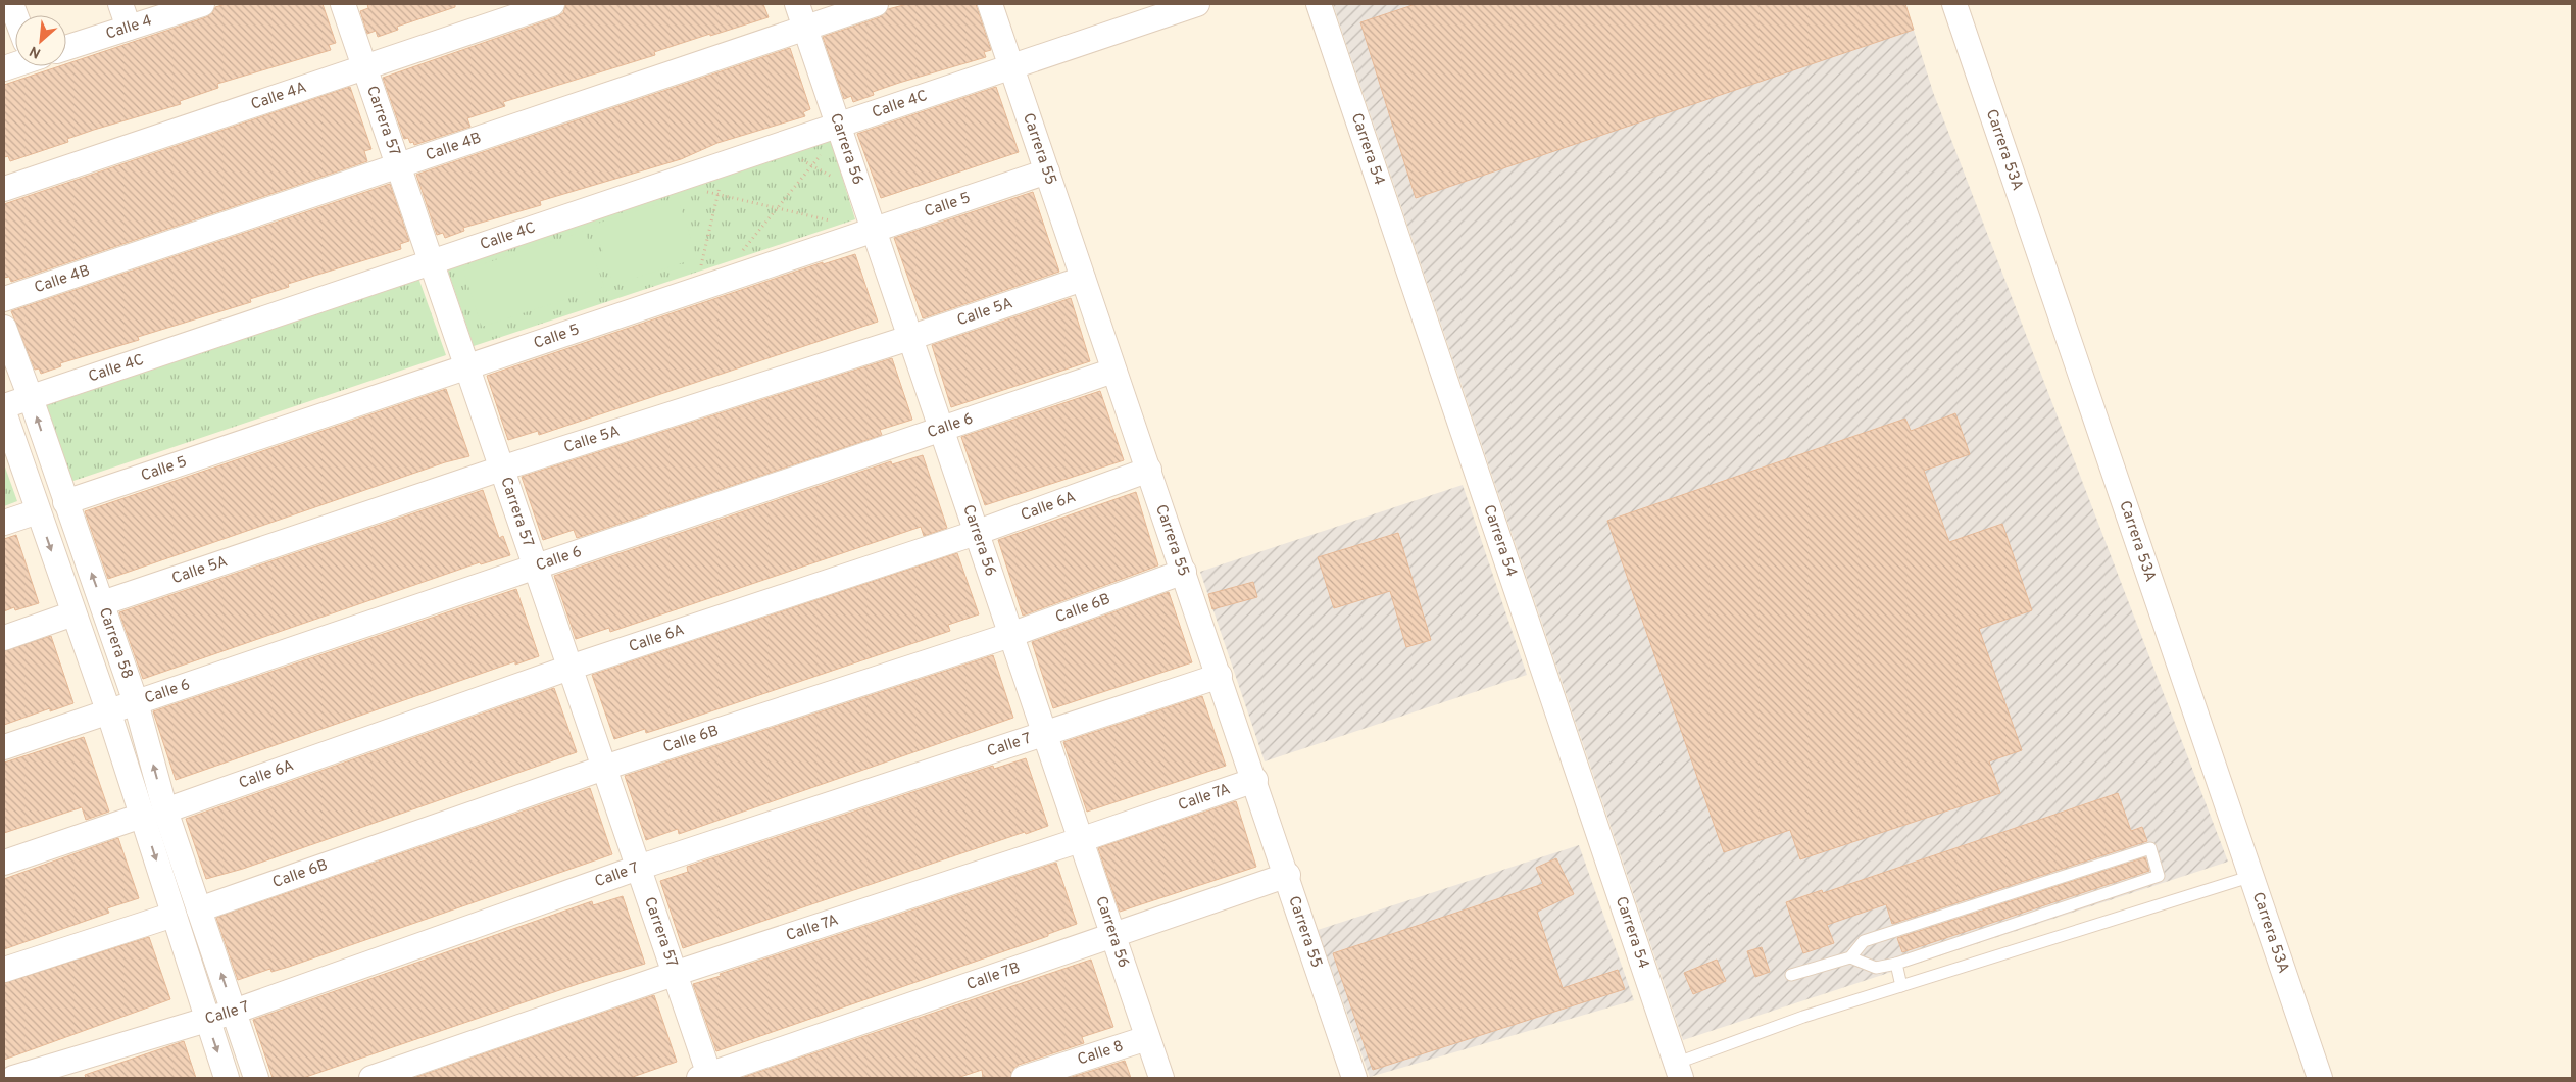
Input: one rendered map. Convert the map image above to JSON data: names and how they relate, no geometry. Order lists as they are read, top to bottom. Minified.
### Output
{"streets":{"street":["Calle 4","Calle 4A","Calle 4C","Carrera 57","Calle 4B","Carrera 55","Carrera 54","Carrera 53A","Carrera 56","Calle 5","Calle 5A","Calle 6","Calle 6A","Calle 6B","Carrera 58","Calle 7","Calle 7A","Calle 7B","Calle 8"]},"crossings":[["Calle 4A","Carrera 57"],["Calle 4C","Carrera 57"],["Calle 4C","Carrera 55"],["Calle 4C","Carrera 56"],["Calle 4C","Carrera 58"],["Carrera 57","Calle 4B"],["Carrera 57","Calle 5"],["Carrera 57","Calle 5A"],["Carrera 57","Calle 6"],["Carrera 57","Calle 6A"],["Carrera 57","Calle 6B"],["Carrera 57","Calle 7"],["Carrera 57","Calle 7A"],["Carrera 57","Calle 7B"],["Calle 4B","Carrera 56"],["Carrera 55","Calle 5"],["Carrera 55","Calle 5A"],["Carrera 55","Calle 6"],["Carrera 55","Calle 6A"],["Carrera 55","Calle 6B"],["Carrera 55","Calle 7"],["Carrera 55","Calle 7A"],["Carrera 55","Calle 7B"],["Carrera 56","Calle 5"],["Carrera 56","Calle 5A"],["Carrera 56","Calle 6"],["Carrera 56","Calle 6A"],["Carrera 56","Calle 6B"],["Carrera 56","Calle 7"],["Carrera 56","Calle 7A"],["Carrera 56","Calle 7B"],["Carrera 56","Calle 8"],["Calle 5","Carrera 58"],["Calle 5A","Carrera 58"],["Calle 6","Carrera 58"],["Calle 6A","Carrera 58"],["Calle 6B","Carrera 58"],["Carrera 58","Calle 7"]],"north":"bottom left"}
